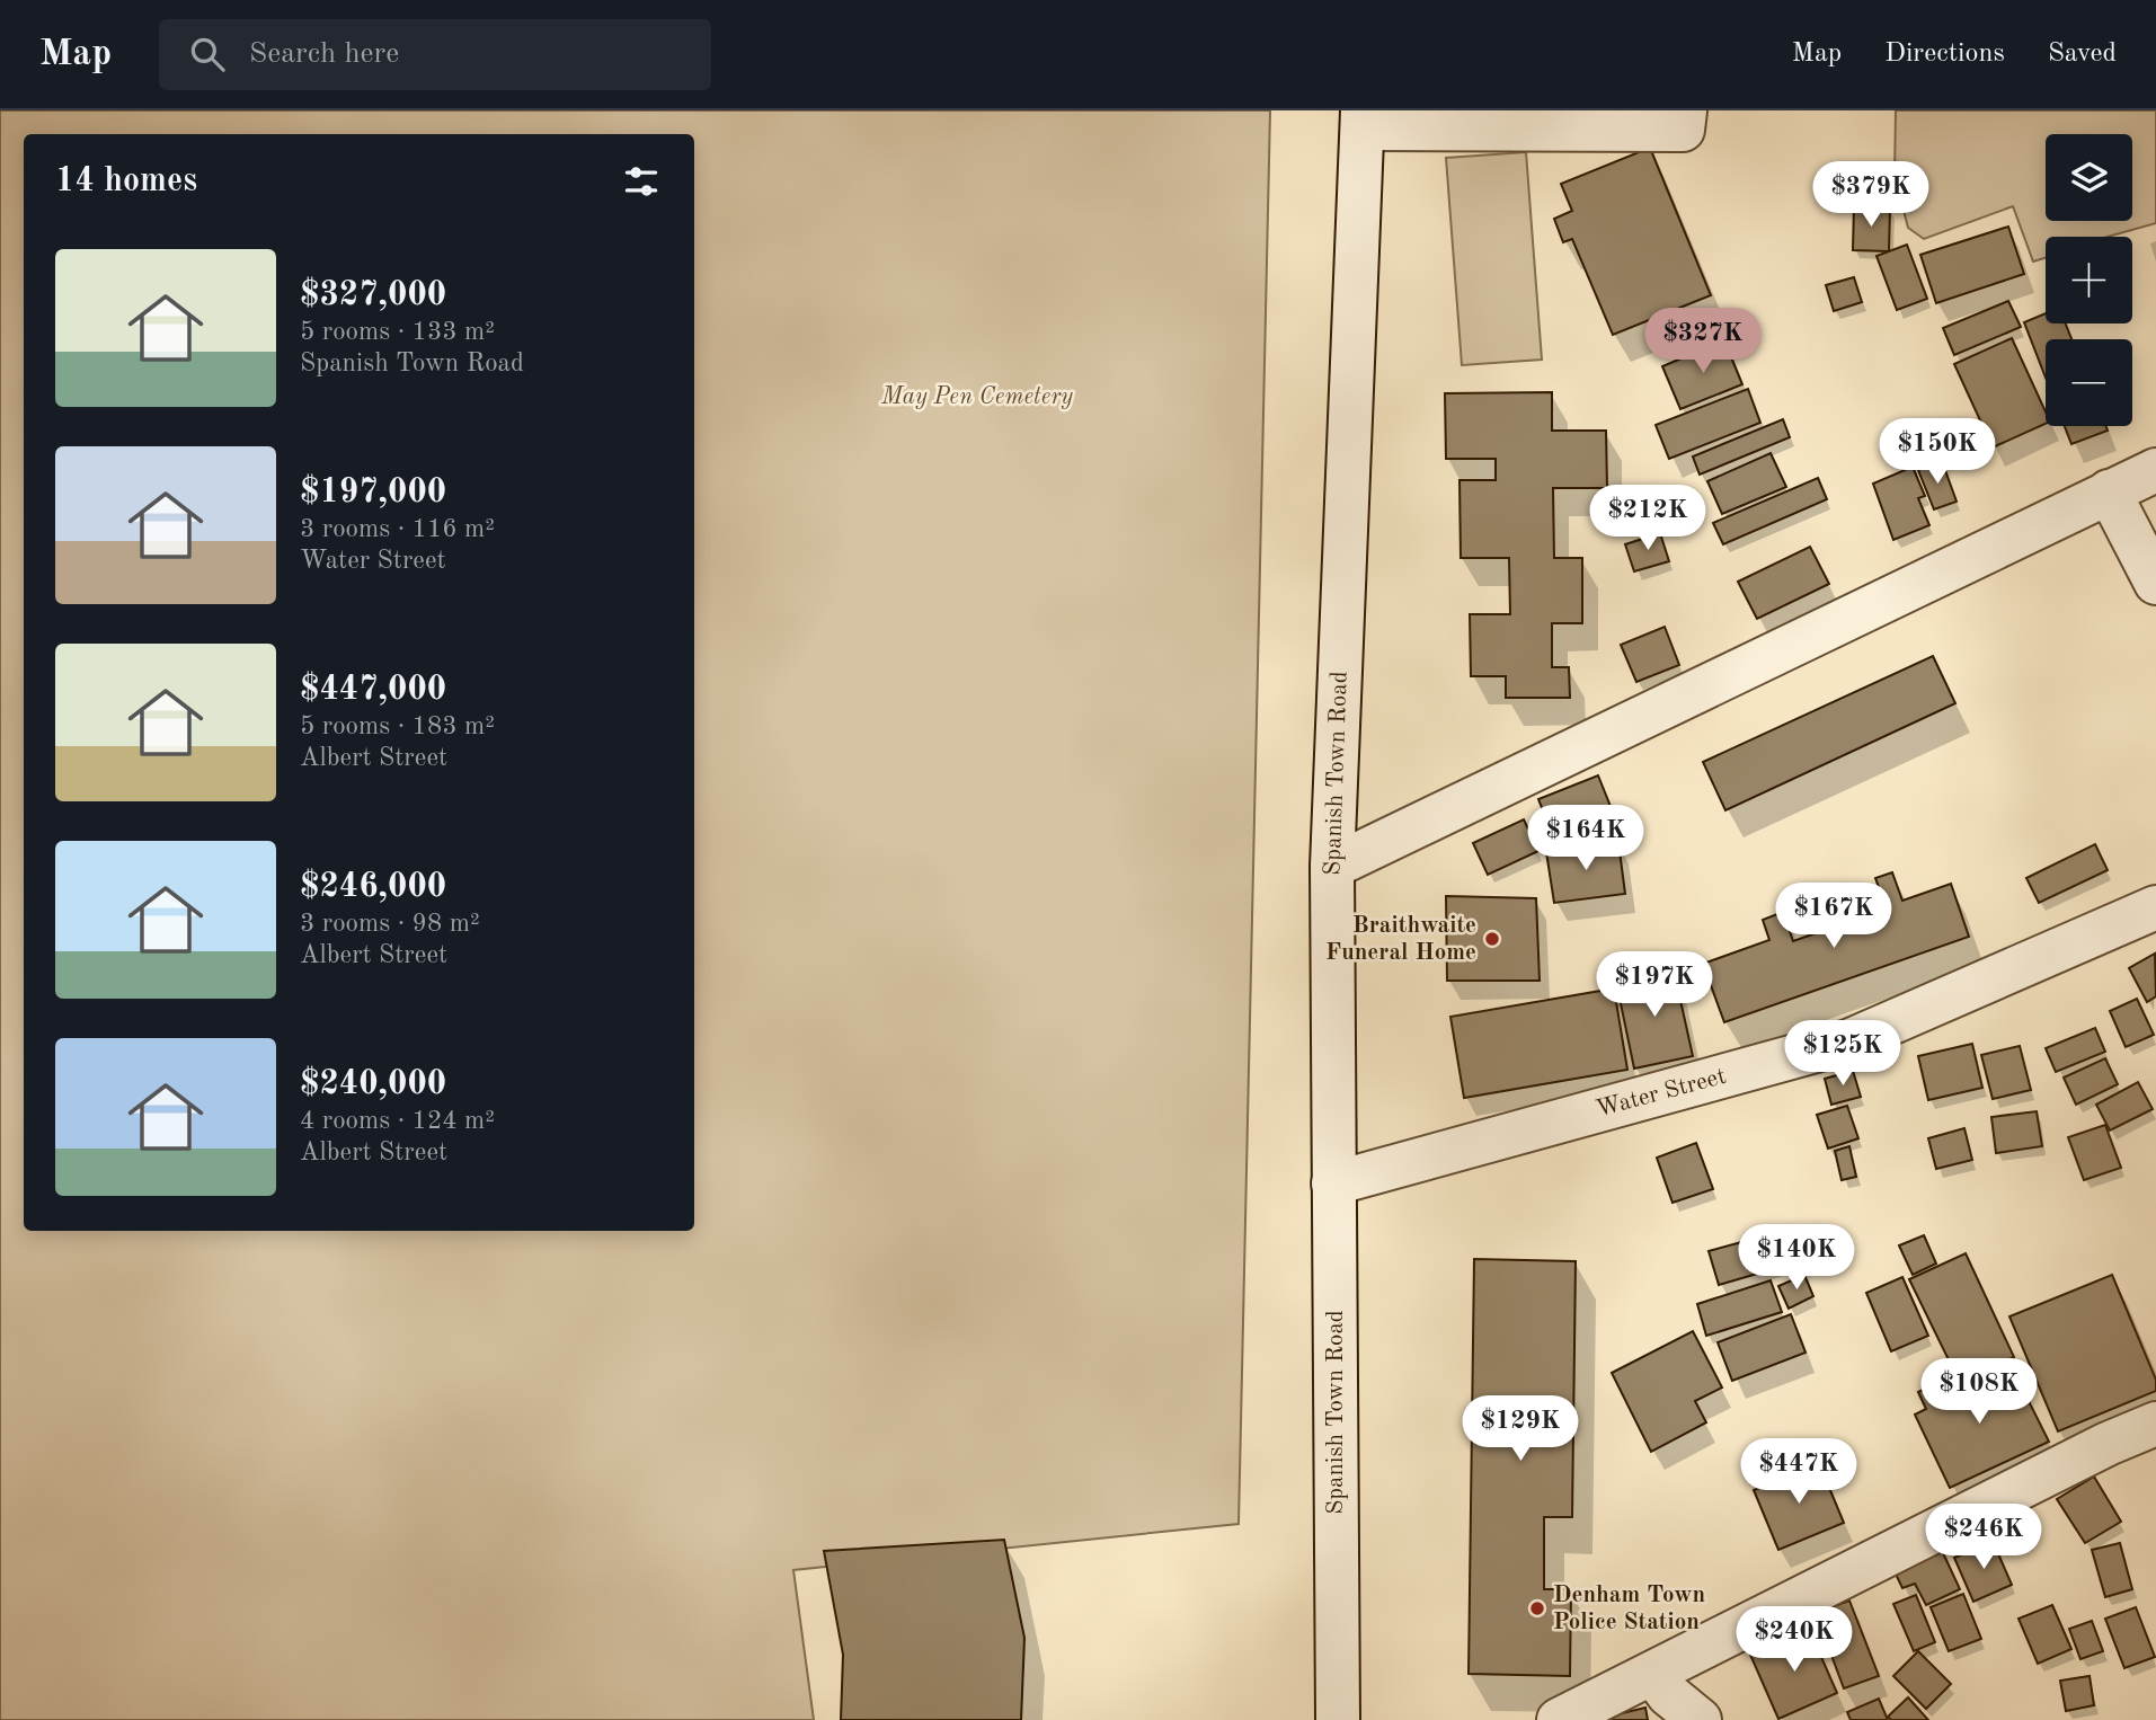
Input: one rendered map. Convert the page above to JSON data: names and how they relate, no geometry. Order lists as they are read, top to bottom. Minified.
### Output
{"streets":{"street":["Spanish Town Road","Water Street"]},"crossings":[["Spanish Town Road","Water Street"]],"parks":["May Pen Cemetery"],"places":["Braithwaite Funeral Home","Denham Town Police Station"],"page":{"header":"Map","search":"Search here","nav":["Map","Directions","Saved"],"map_buttons":["+","−"],"heading":"14 homes","price":["$379K","$327K","$150K","$212K","$164K","$167K","$197K","$125K","$140K","$108K","$129K","$447K","$246K","$240K"],"list":[{"name":"$327,000","note":"5 rooms · 133 m² · Spanish Town Road"},{"name":"$197,000","note":"3 rooms · 116 m² · Water Street"},{"name":"$447,000","note":"5 rooms · 183 m² · Albert Street"},{"name":"$246,000","note":"3 rooms · 98 m² · Albert Street"},{"name":"$240,000","note":"4 rooms · 124 m² · Albert Street"}]}}
